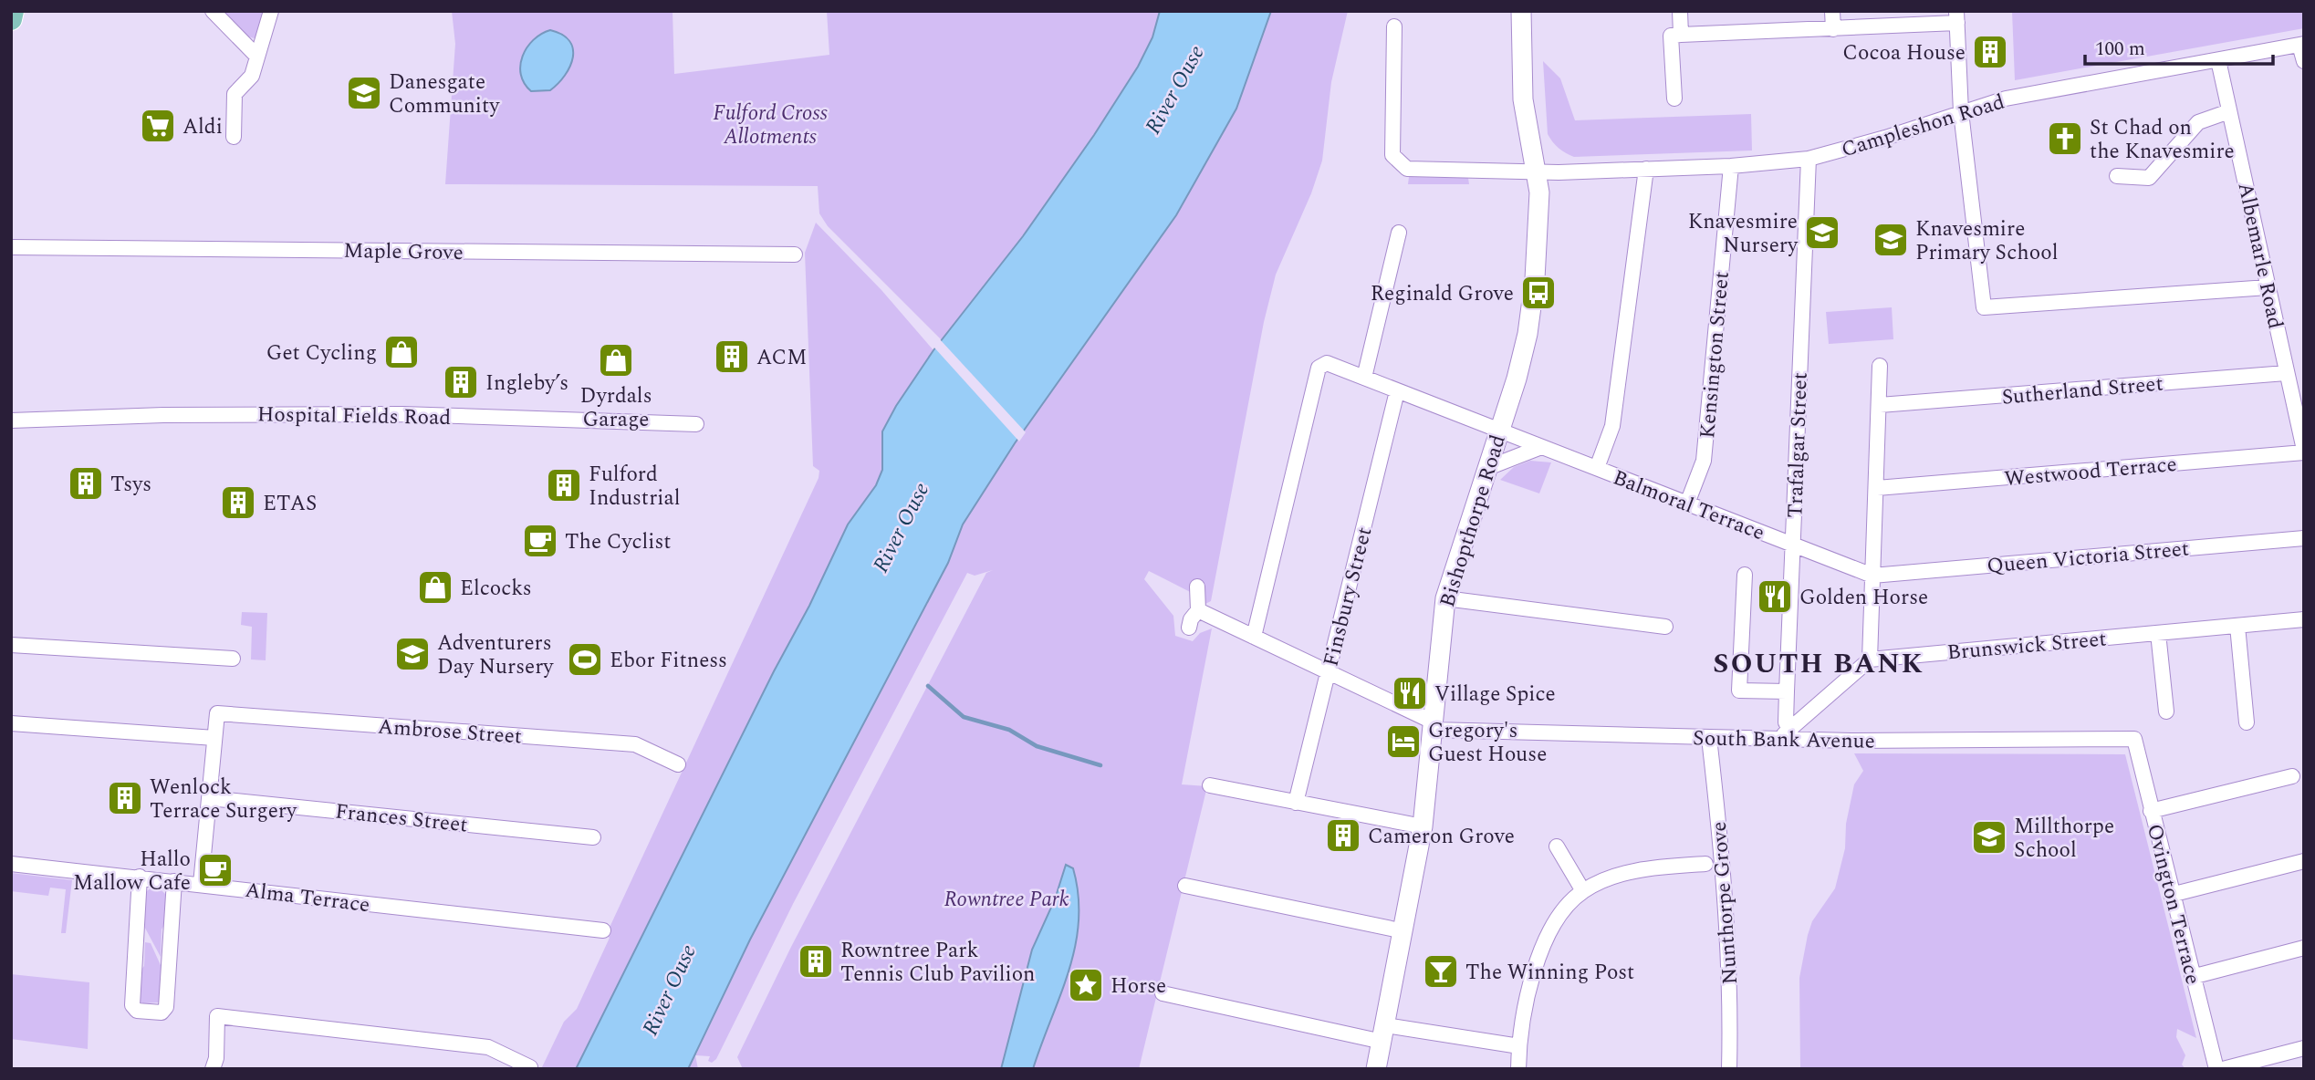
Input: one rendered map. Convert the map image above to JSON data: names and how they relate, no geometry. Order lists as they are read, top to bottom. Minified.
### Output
{"streets":{"street":["Campleshon Road","Maple Grove","Albemarle Road","Kensington Street","Sutherland Street","Hospital Fields Road","Trafalgar Street","Westwood Terrace","Balmoral Terrace","Bishopthorpe Road","Queen Victoria Street","Finsbury Street","Brunswick Street","Ambrose Street","South Bank Avenue","Frances Street","Alma Terrace","Nunthorpe Grove","Ovington Terrace"]},"crossings":[["Campleshon Road","Albemarle Road"],["Campleshon Road","Kensington Street"],["Campleshon Road","Trafalgar Street"],["Campleshon Road","Bishopthorpe Road"],["Albemarle Road","Sutherland Street"],["Albemarle Road","Westwood Terrace"],["Kensington Street","Balmoral Terrace"],["Trafalgar Street","Balmoral Terrace"],["Balmoral Terrace","Bishopthorpe Road"],["Balmoral Terrace","Queen Victoria Street"],["Balmoral Terrace","Finsbury Street"],["Bishopthorpe Road","South Bank Avenue"],["South Bank Avenue","Nunthorpe Grove"],["South Bank Avenue","Ovington Terrace"]],"districts":["SOUTH BANK"],"water":["River Ouse"],"parks":["Fulford Cross Allotments","Rowntree Park"],"places":{"building":["Cocoa House","ACM","Ingleby’s","Tsys","Fulford Industrial","ETAS","Wenlock Terrace Surgery","Cameron Grove","Rowntree Park Tennis Club Pavilion"],"school or university":["Danesgate Community","Knavesmire Nursery","Knavesmire Primary School","Adventurers Day Nursery","Millthorpe School"],"supermarket":["Aldi"],"church":["St Chad on the Knavesmire"],"bus stop":["Reginald Grove"],"shop":["Get Cycling","Dyrdals Garage","Elcocks"],"cafe":["The Cyclist","Hallo Mallow Cafe"],"restaurant":["Golden Horse","Village Spice"],"sports":["Ebor Fitness"],"hotel":["Gregory's Guest House"],"bar":["The Winning Post"],"place":["Horse"]},"scale_bar":"100 m"}
